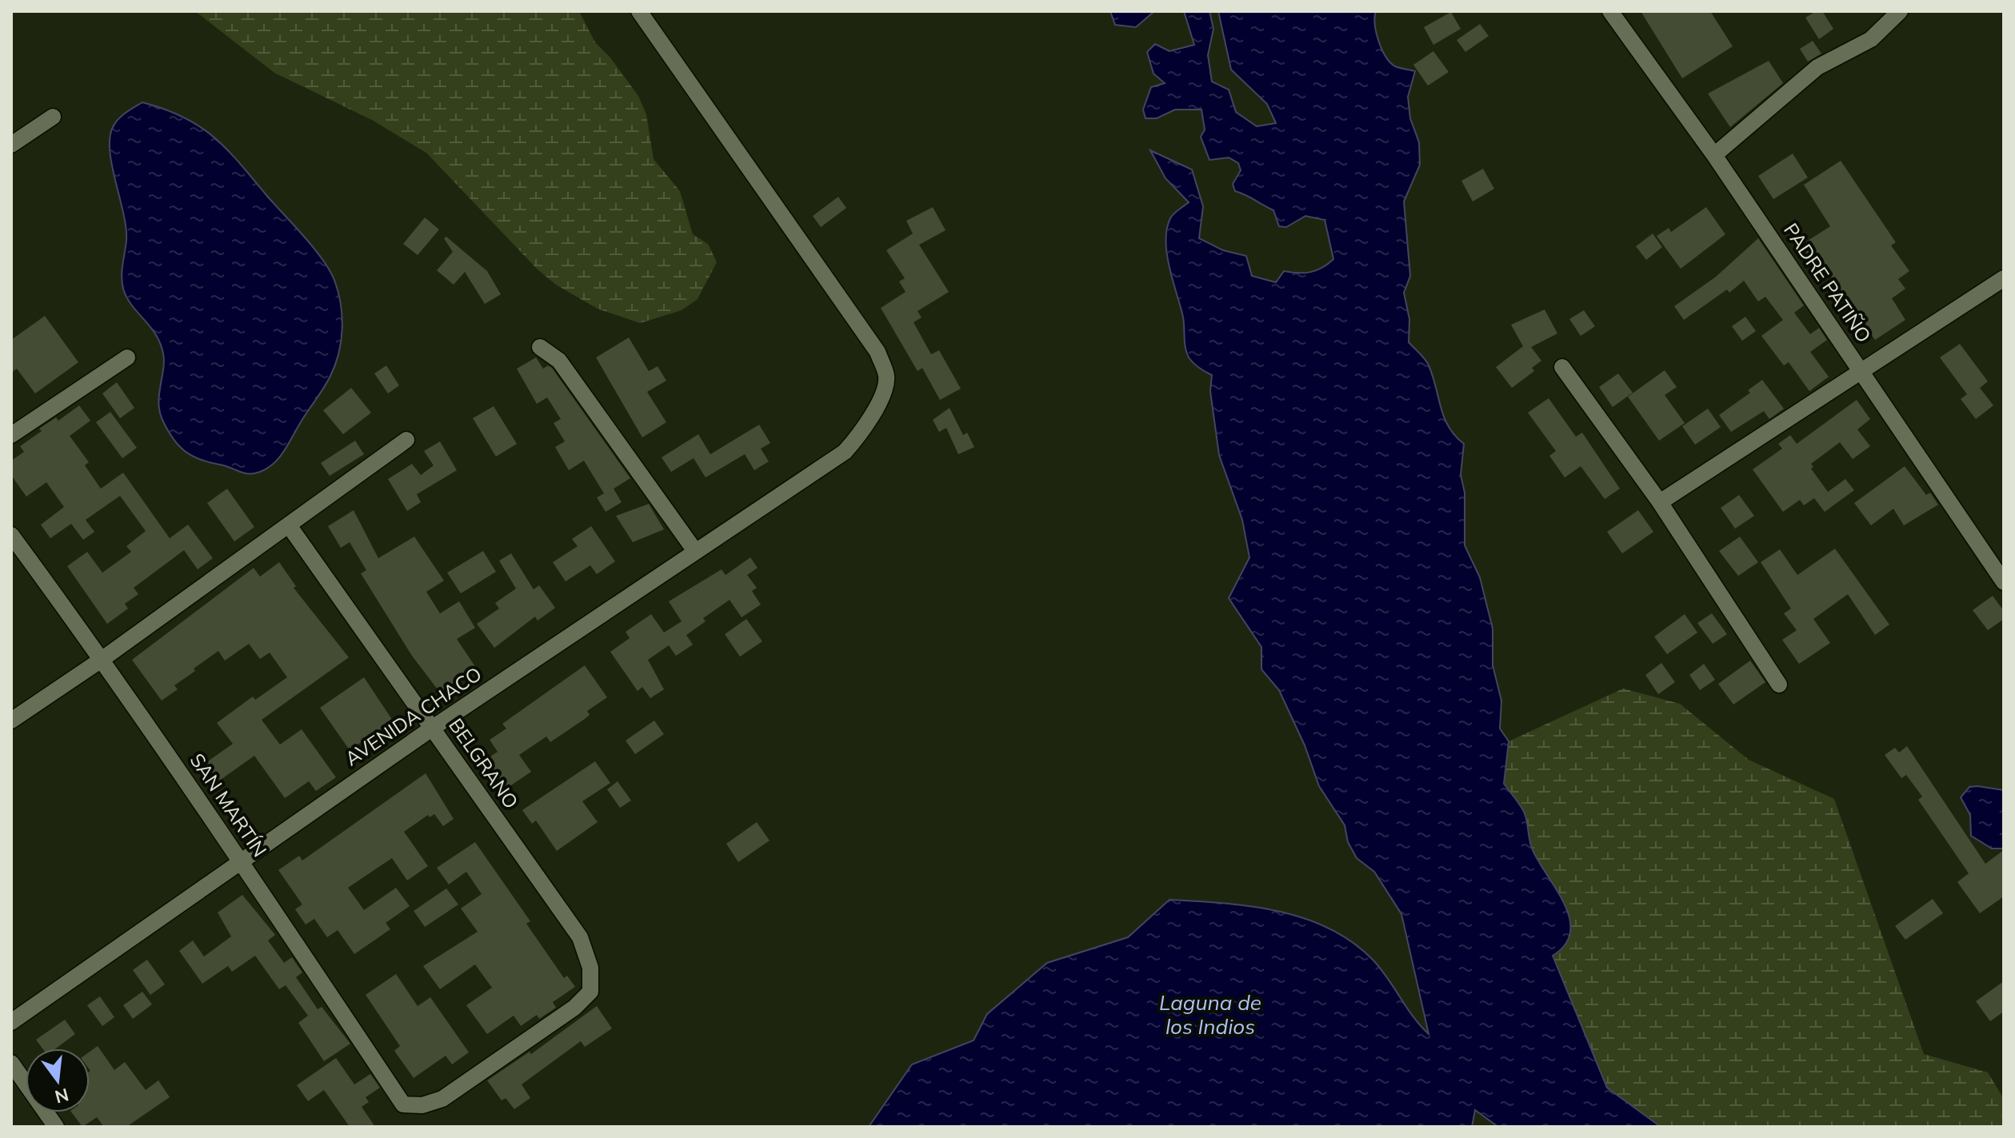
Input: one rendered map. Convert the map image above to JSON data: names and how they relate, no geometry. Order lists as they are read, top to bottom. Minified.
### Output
{"streets":{"street":["PADRE PATIÑO","AVENIDA CHACO","BELGRANO","SAN MARTÍN"]},"crossings":[["AVENIDA CHACO","BELGRANO"],["AVENIDA CHACO","SAN MARTÍN"],["BELGRANO","SAN MARTÍN"]],"water":["Laguna de los Indios"],"north":"bottom"}
